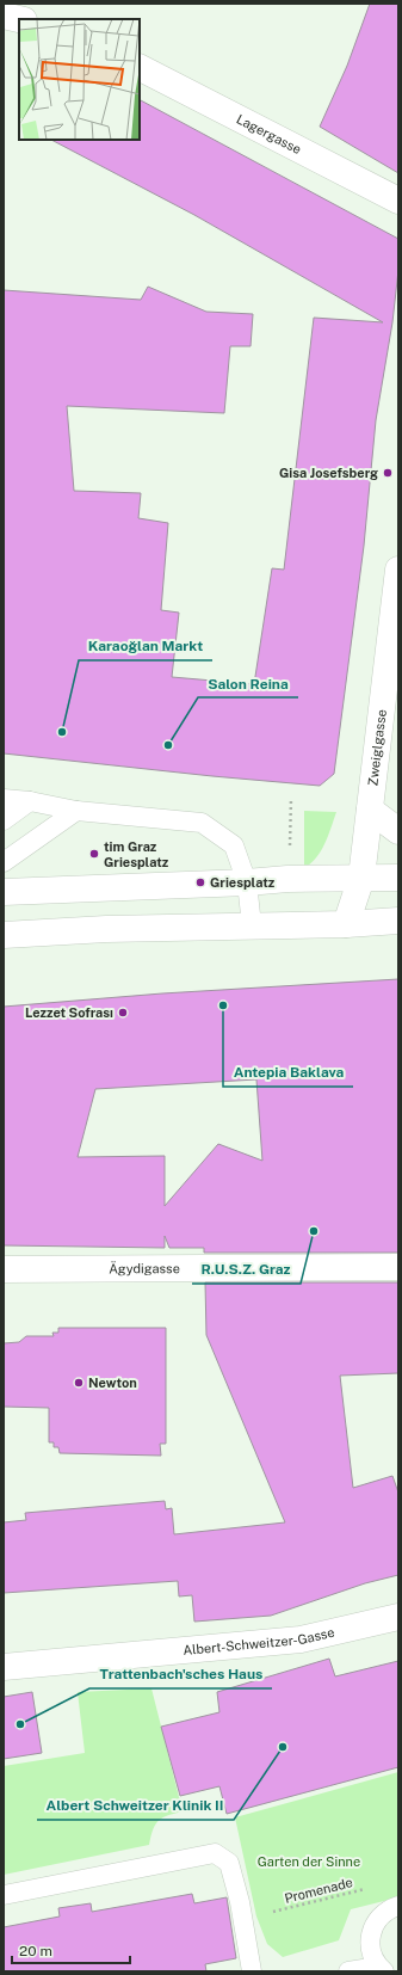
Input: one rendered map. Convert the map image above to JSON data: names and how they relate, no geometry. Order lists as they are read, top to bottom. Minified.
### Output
{"streets":{"main road":["Lagergasse","Zweiglgasse","Ägydigasse","Albert-Schweitzer-Gasse"],"path":["Promenade"]},"parks":["Garten der Sinne"],"places":["Gisa Josefsberg","Karaoğlan Markt","Salon Reina","tim Graz Griesplatz","Griesplatz","Antepia Baklava","Lezzet Sofrası","R.U.S.Z. Graz","Newton","Trattenbach'sches Haus","Albert Schweitzer Klinik II"],"scale_bar":"20 m"}
